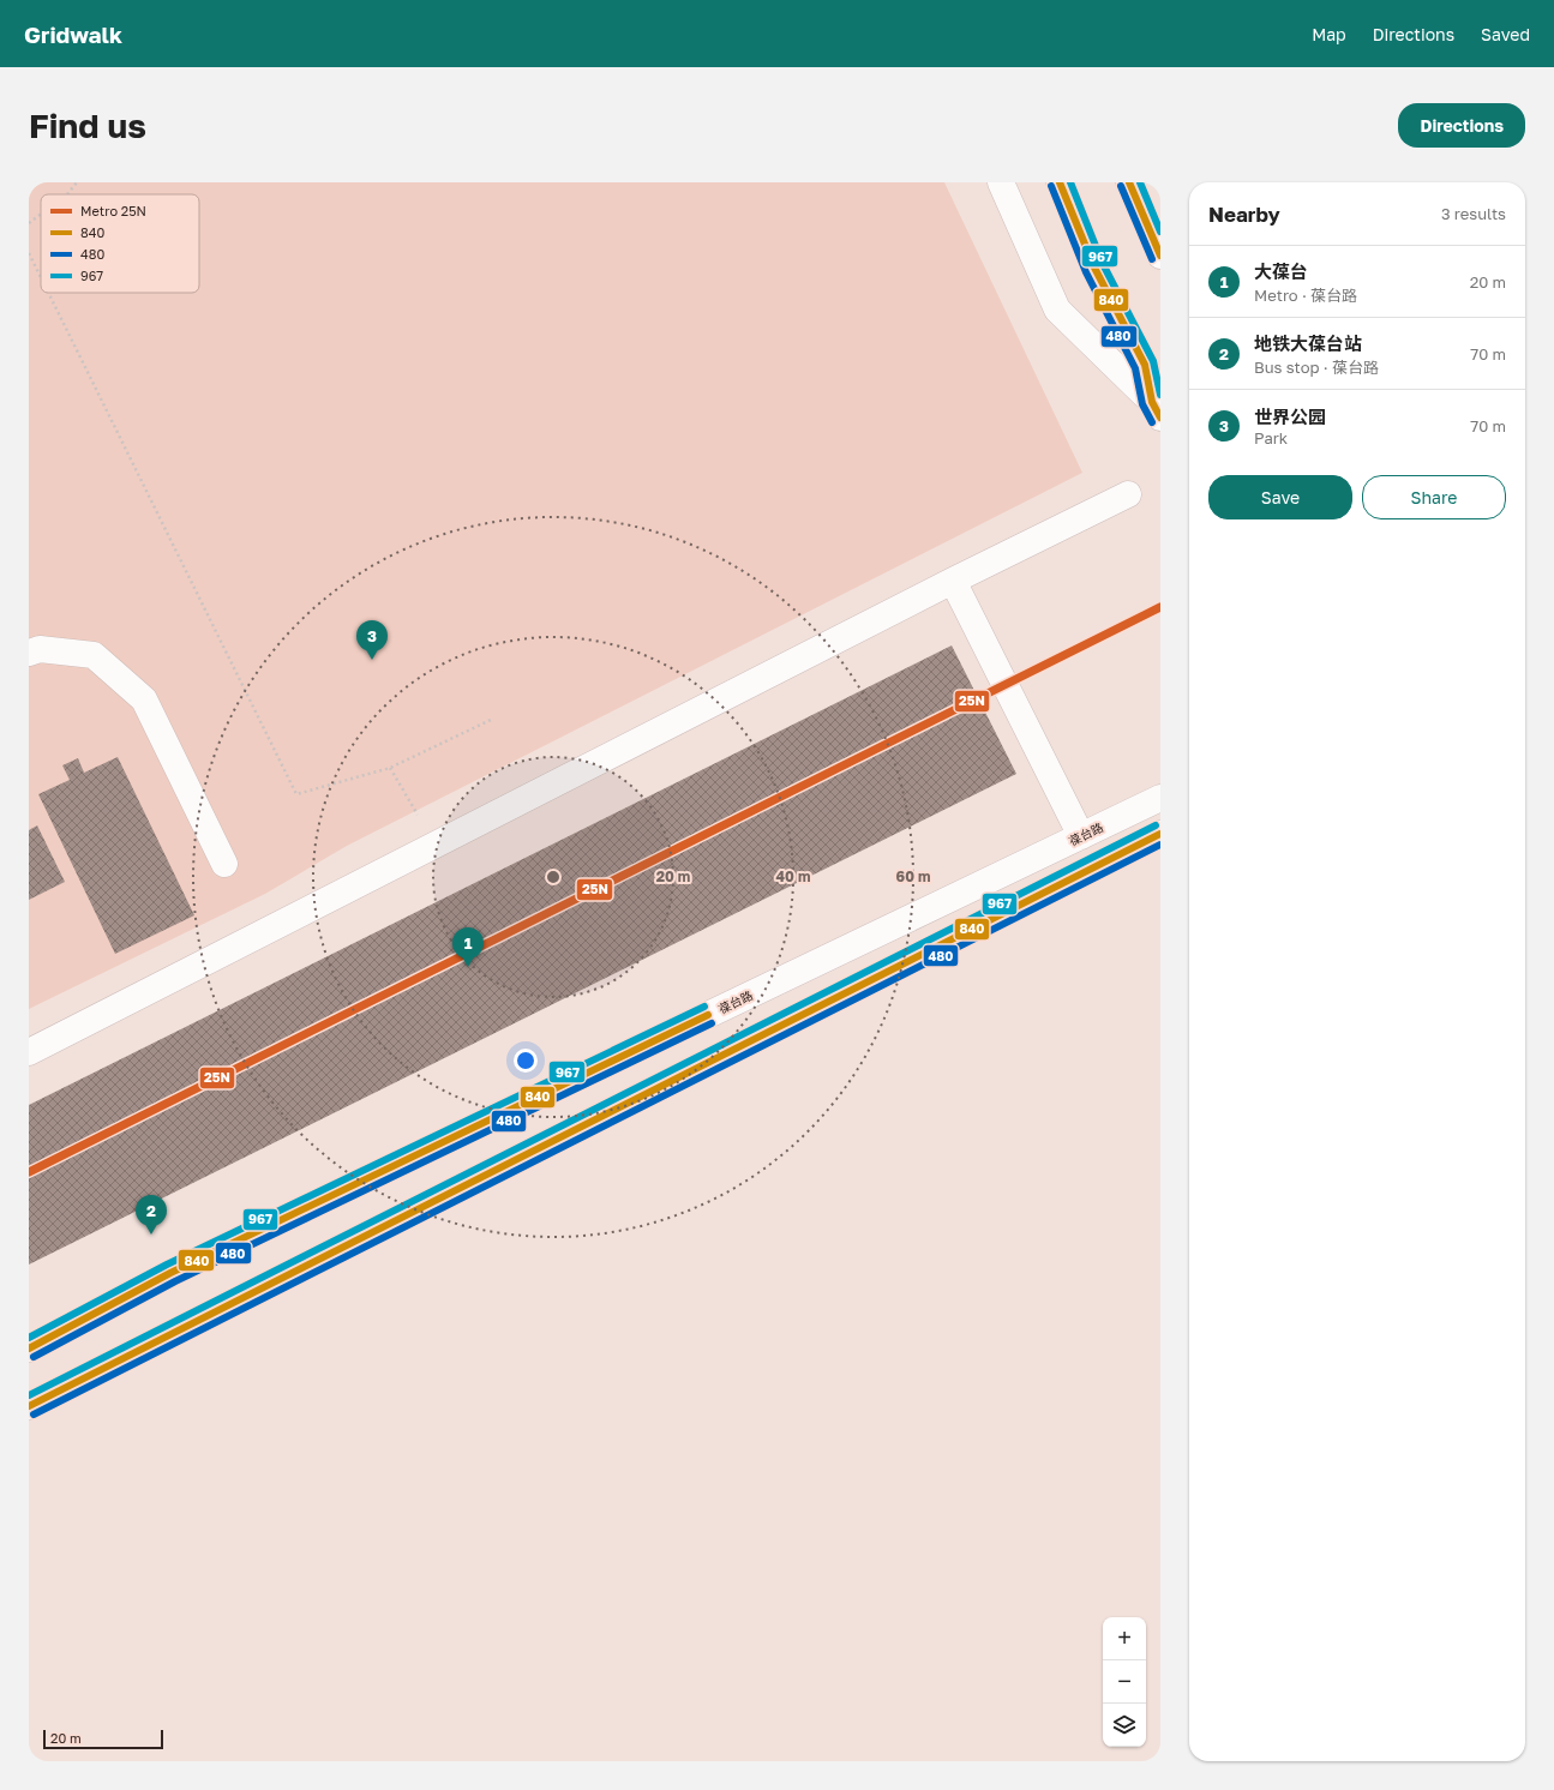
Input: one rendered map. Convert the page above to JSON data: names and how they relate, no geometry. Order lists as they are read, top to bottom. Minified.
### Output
{"streets":{"street":["葆台路"]},"lines":["transit line 840","transit line 967","transit line 480","metro line 25N"],"legend":["Metro 25N","840","480","967"],"scale_bar":"20 m","page":{"header":"Gridwalk","nav":["Map","Directions","Saved"],"buttons":["Directions",["Save","Share"]],"title":"Find us","heading":["Nearby","3 results"],"list":[{"mark":"1","name":"大葆台","note":"Metro · 葆台路","value":"20 m"},{"mark":"2","name":"地铁大葆台站","note":"Bus stop · 葆台路","value":"70 m"},{"mark":"3","name":"世界公园","note":"Park","value":"70 m"}],"pins":["3","1","2"],"map_buttons":["+","−"],"scale":"20 m"},"rings":["20 m","40 m","60 m"]}
